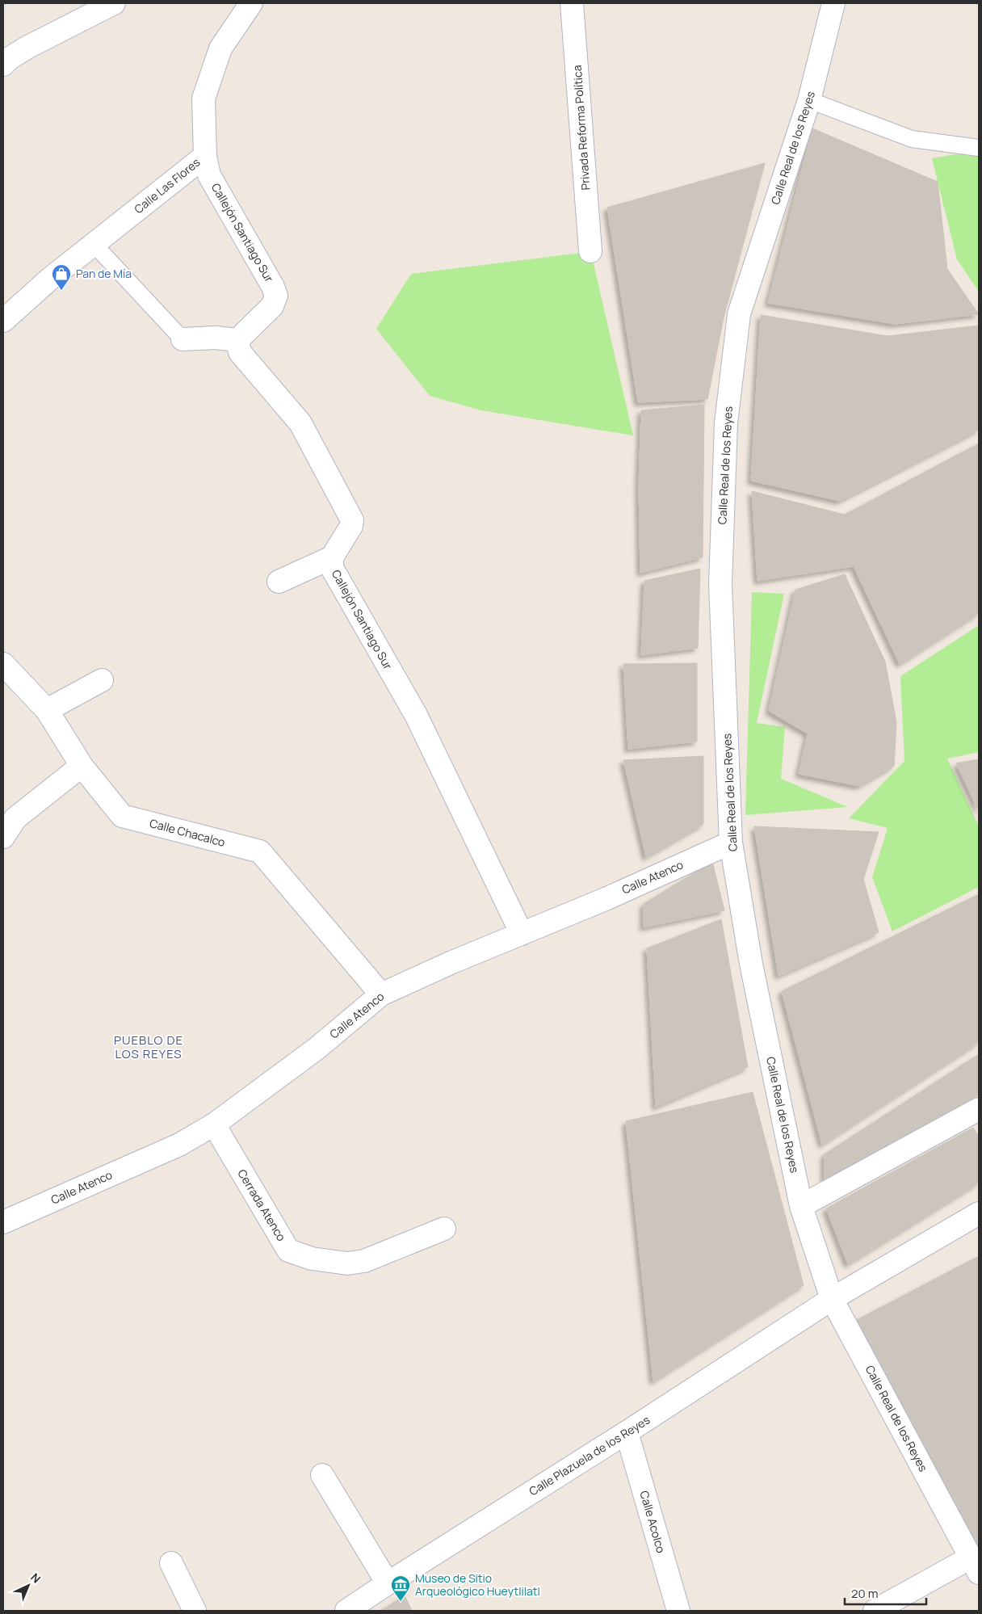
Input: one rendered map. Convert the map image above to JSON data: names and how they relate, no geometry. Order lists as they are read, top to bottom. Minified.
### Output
{"streets":{"street":["Privada Reforma Política","Calle Real de los Reyes","Calle Las Flores","Callejón Santiago Sur","Calle Chacalco","Calle Atenco","Cerrada Atenco","Calle Plazuela de los Reyes","Calle Acolco"]},"crossings":[["Calle Real de los Reyes","Calle Atenco"],["Calle Real de los Reyes","Calle Plazuela de los Reyes"],["Calle Las Flores","Callejón Santiago Sur"],["Callejón Santiago Sur","Calle Atenco"],["Calle Chacalco","Calle Atenco"],["Calle Atenco","Cerrada Atenco"],["Calle Plazuela de los Reyes","Calle Acolco"]],"districts":["PUEBLO DE LOS REYES"],"places":{"shop":["Pan de Mía"],"museum":["Museo de Sitio Arqueológico Hueytlilatl"]},"scale_bar":"20 m","north":"top right"}
